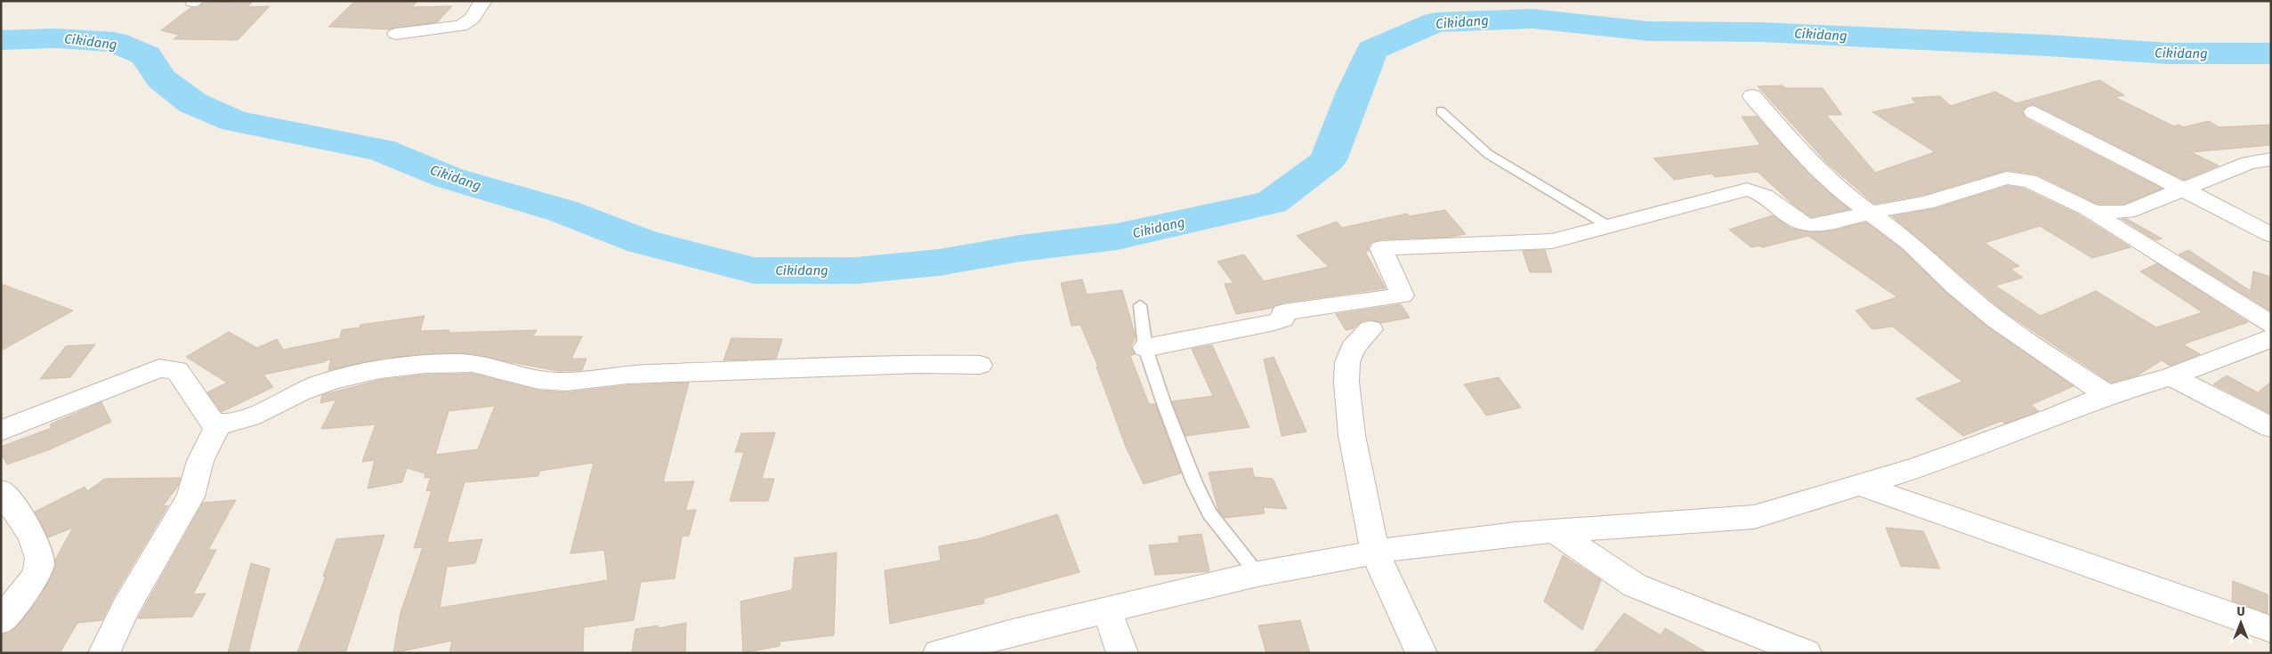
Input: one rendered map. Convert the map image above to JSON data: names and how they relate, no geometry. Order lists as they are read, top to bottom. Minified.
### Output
{"water":["Cikidang"],"north":"top"}
